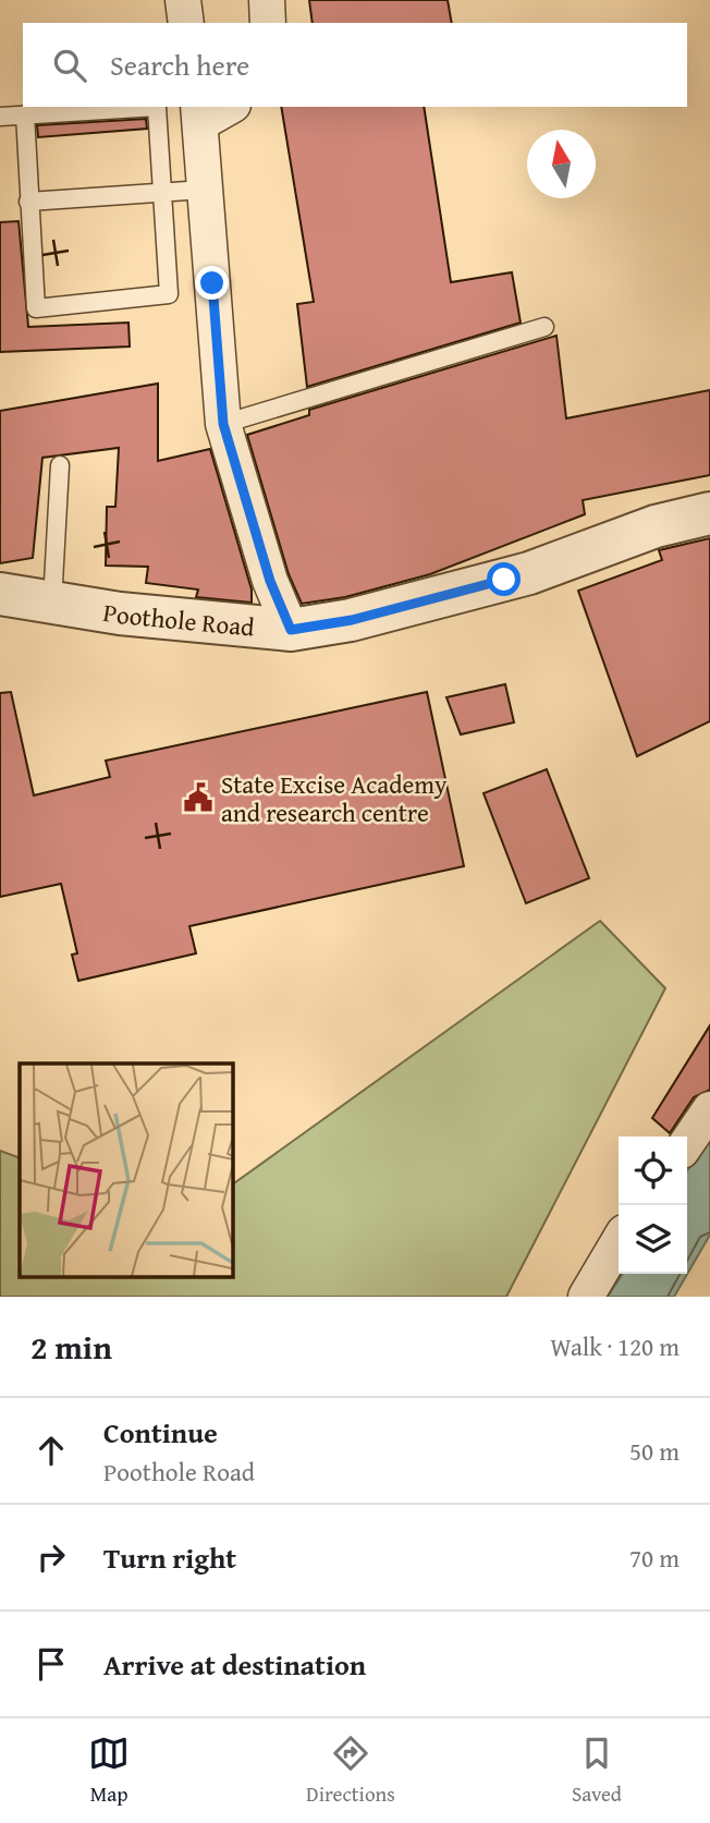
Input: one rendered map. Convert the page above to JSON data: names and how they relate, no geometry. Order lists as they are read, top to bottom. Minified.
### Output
{"streets":{"street":["Poothole Road"]},"places":{"public building":["State Excise Academy and research centre"]},"north":"top","page":{"search":"Search here","heading":["2 min","Walk · 120 m"],"list":[["Continue","Poothole Road","50 m"],["Turn right","70 m"],"Arrive at destination"],"nav":["Map","Directions","Saved"]}}
